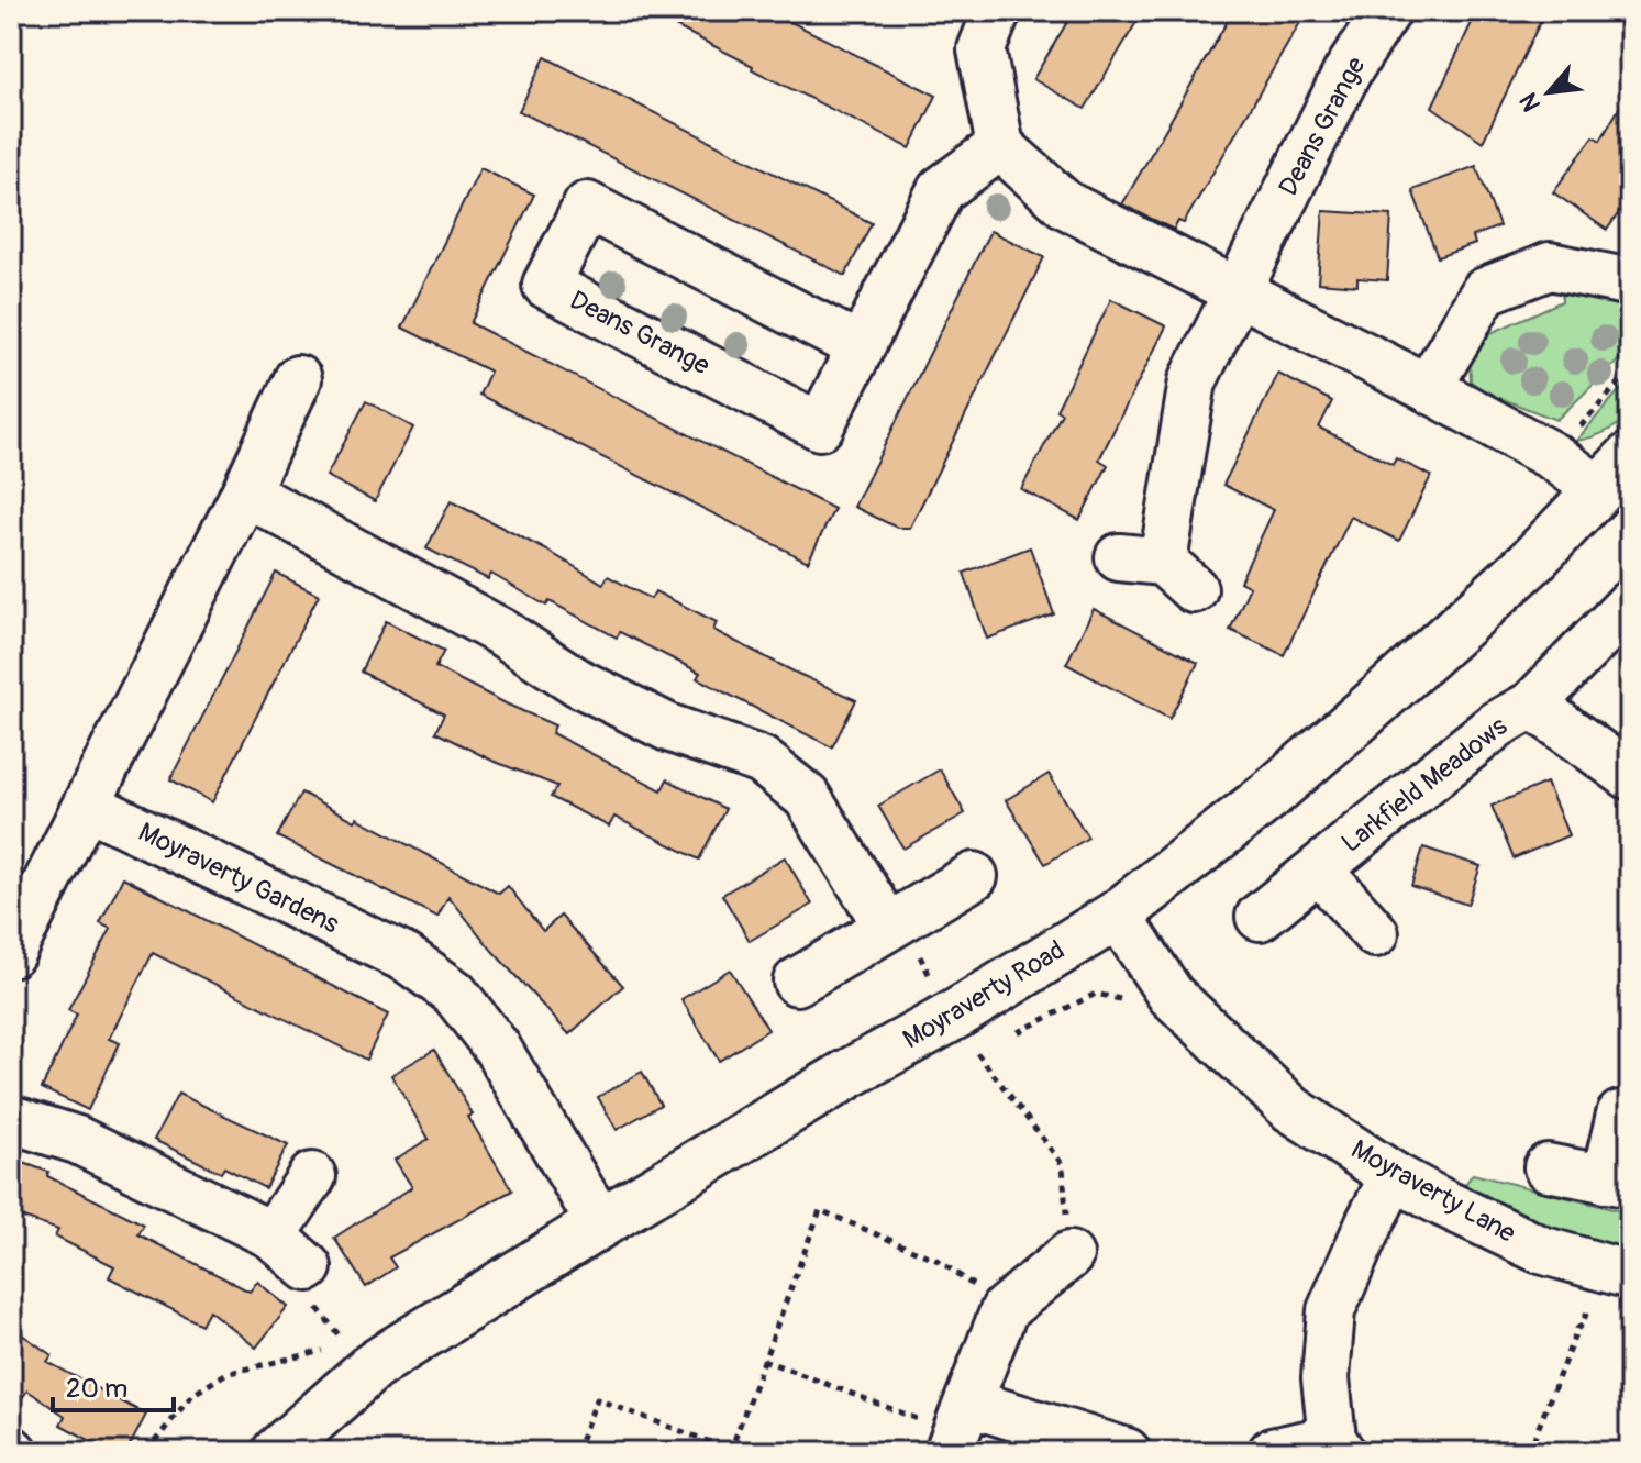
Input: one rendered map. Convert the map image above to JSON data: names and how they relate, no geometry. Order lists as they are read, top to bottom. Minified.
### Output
{"streets":{"street":["Deans Grange","Larkfield Meadows","Moyraverty Gardens","Moyraverty Road","Moyraverty Lane"]},"crossings":[["Moyraverty Gardens","Moyraverty Road"],["Moyraverty Road","Moyraverty Lane"]],"scale_bar":"20 m","north":"bottom left"}
